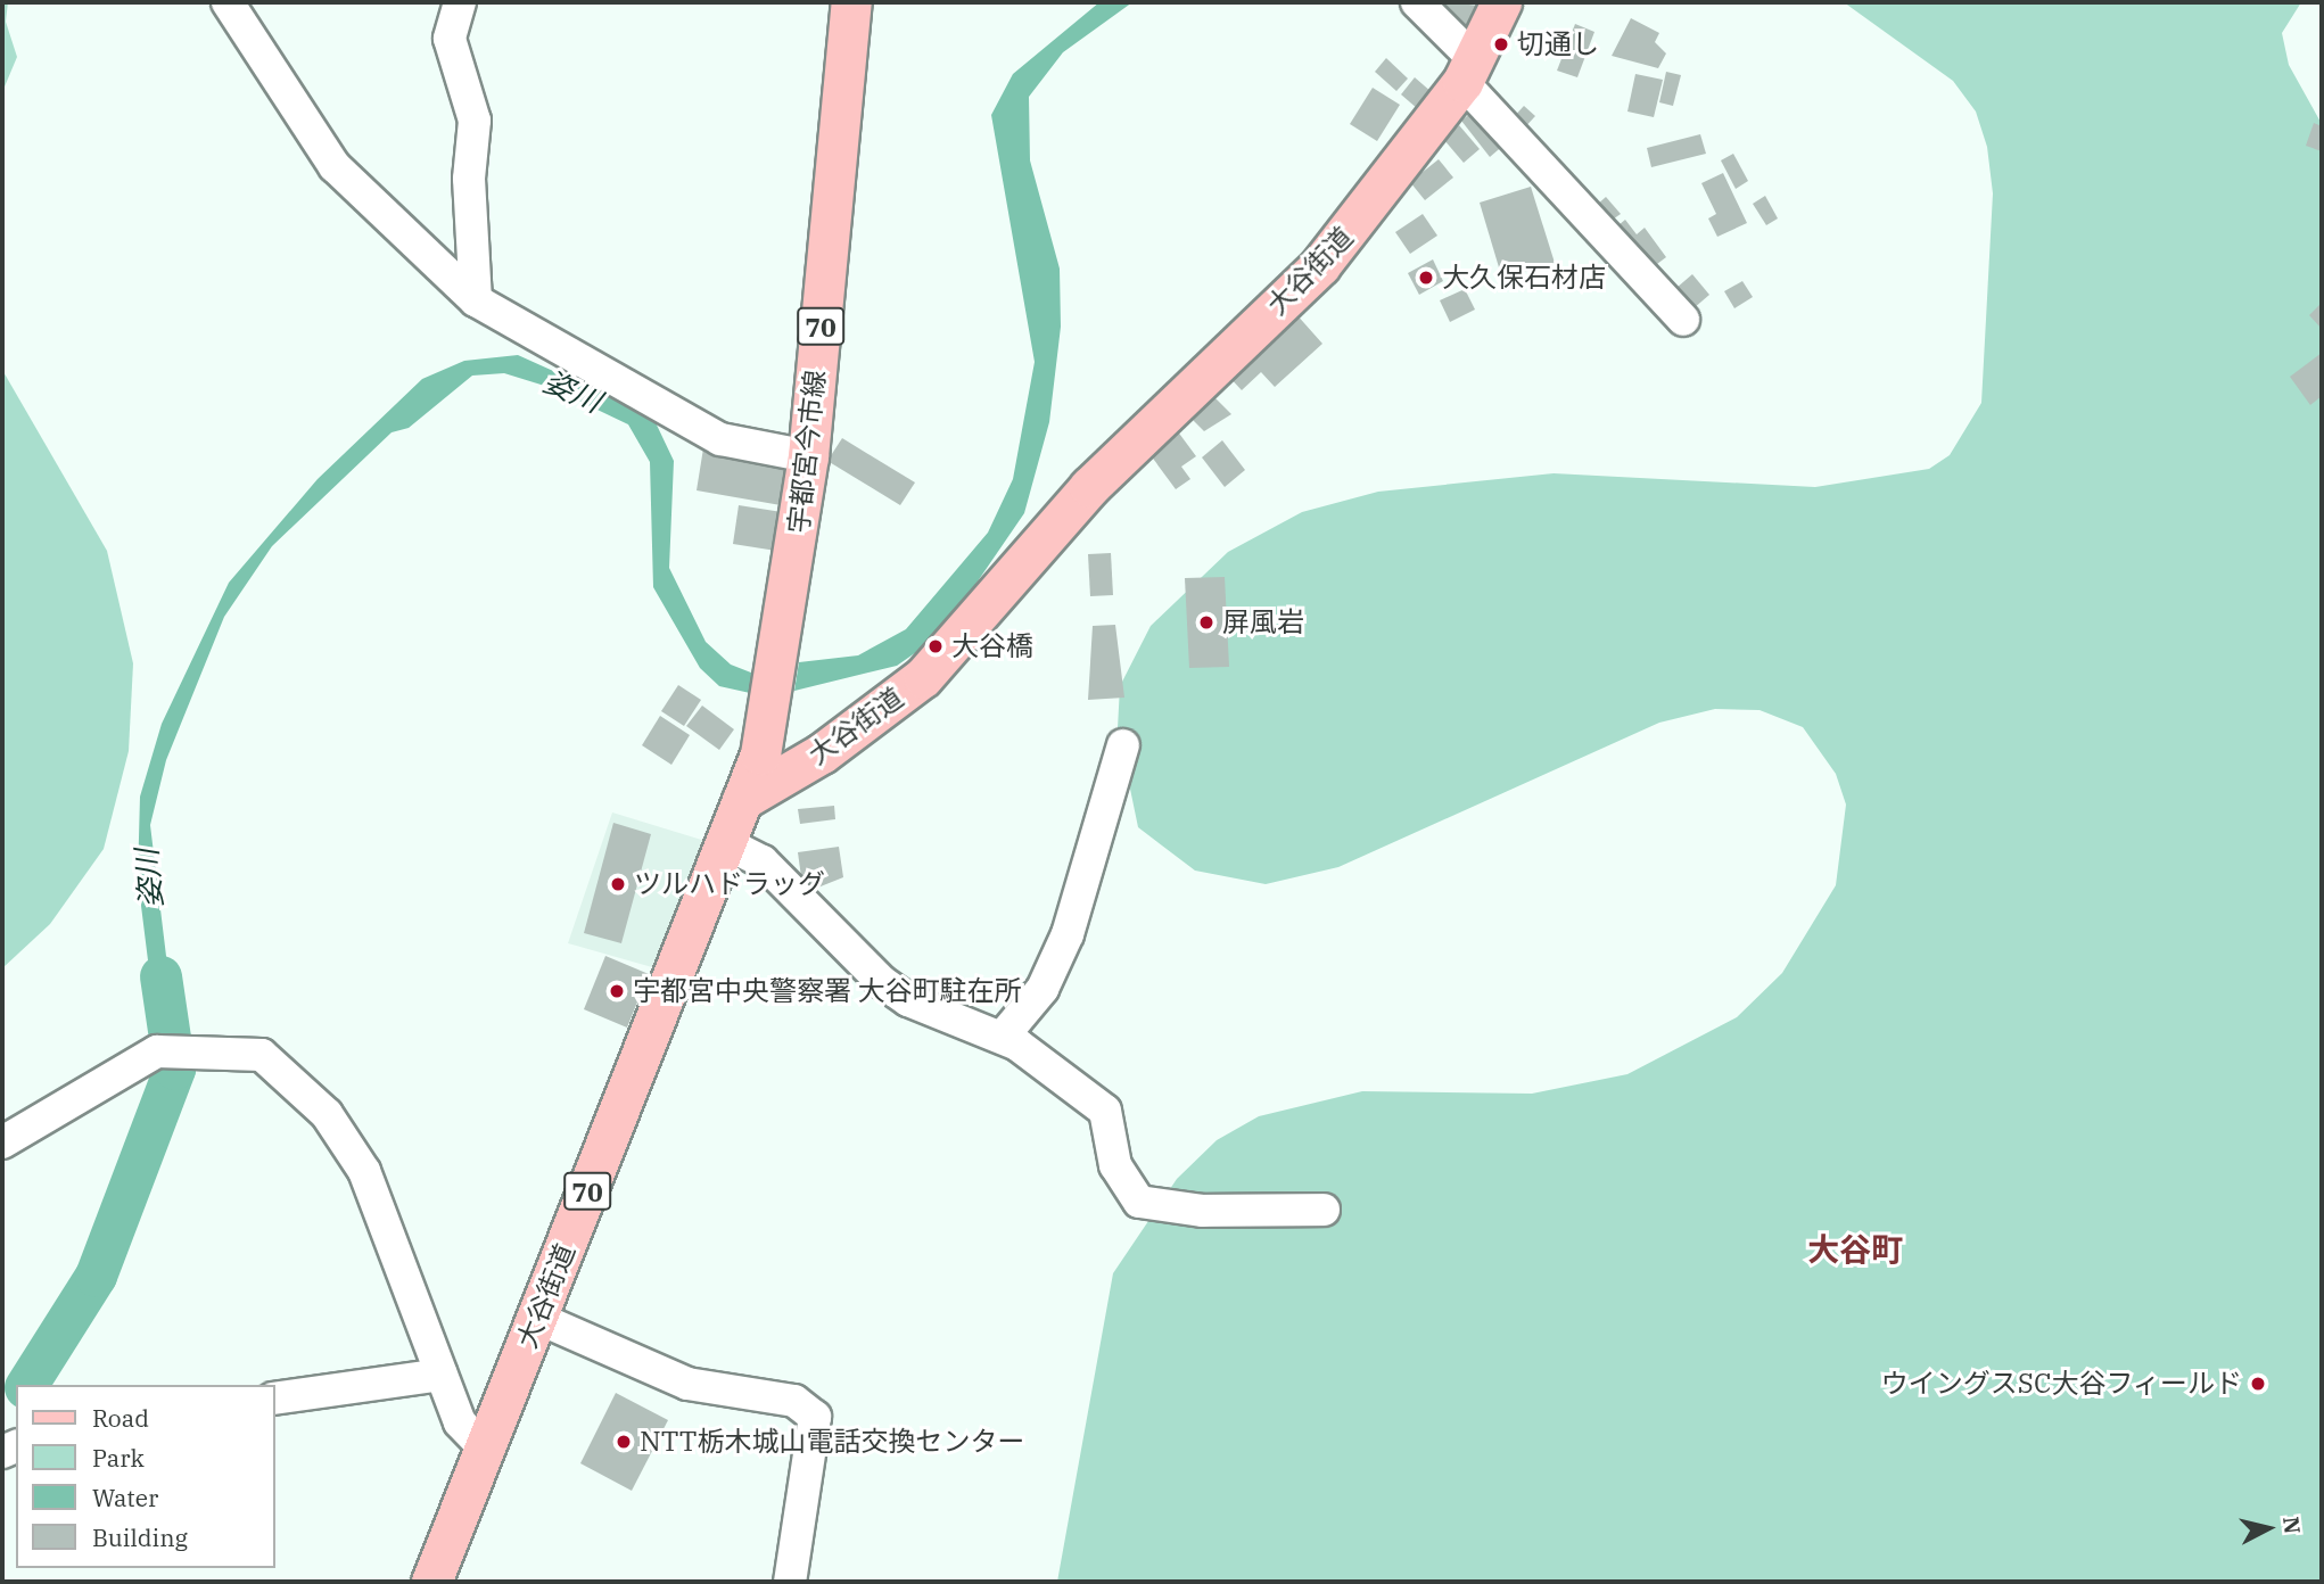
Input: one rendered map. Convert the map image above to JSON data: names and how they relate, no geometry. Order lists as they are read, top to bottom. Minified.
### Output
{"streets":{"main road":["大谷街道","70","宇都宮今市線"]},"crossings":[["大谷街道","宇都宮今市線"]],"districts":["大谷町"],"water":["姿川"],"places":["切通し","大久保石材店","屏風岩","大谷橋","ツルハドラッグ","宇都宮中央警察署 大谷町駐在所","ウイングスSC大谷フィールド","NTT栃木城山電話交換センター"],"legend":["Road","Park","Water","Building"],"north":"right"}
